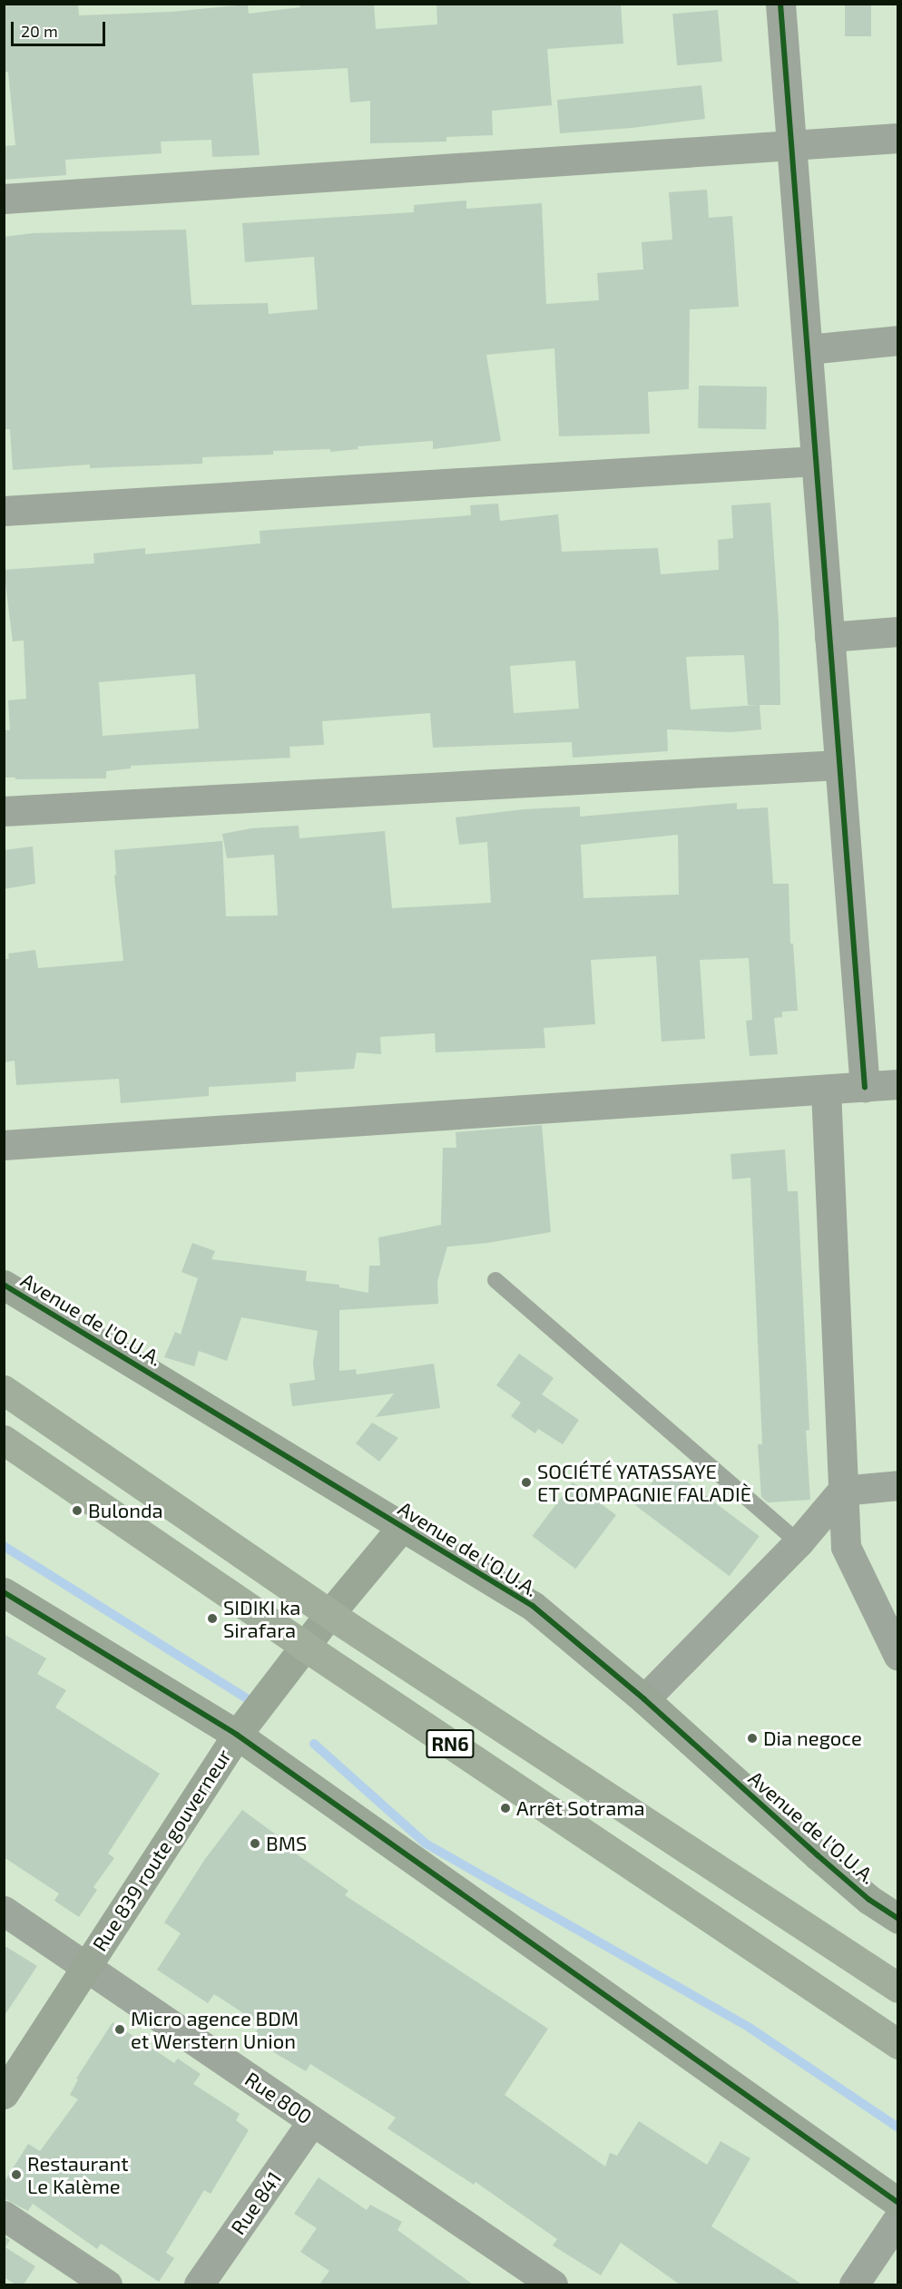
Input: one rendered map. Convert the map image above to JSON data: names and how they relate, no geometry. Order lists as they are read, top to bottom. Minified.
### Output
{"streets":{"highway":["RN6"],"street":["Avenue de l'O.U.A.","Rue 839 route gouverneur","Rue 800","Rue 841"]},"crossings":[["Avenue de l'O.U.A.","Rue 839 route gouverneur"],["RN6","Rue 839 route gouverneur"],["Rue 839 route gouverneur","Rue 800"],["Rue 800","Rue 841"]],"places":["SOCIÉTÉ YATASSAYE ET COMPAGNIE FALADIÈ","Bulonda","SIDIKI ka Sirafara","Dia negoce","Arrêt Sotrama","BMS","Micro agence BDM et Werstern Union","Restaurant Le Kalème"],"scale_bar":"20 m"}
